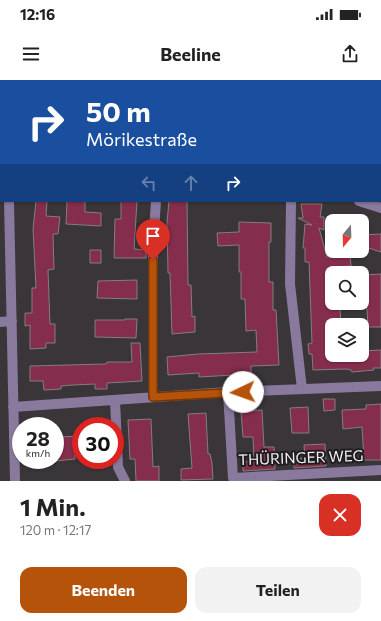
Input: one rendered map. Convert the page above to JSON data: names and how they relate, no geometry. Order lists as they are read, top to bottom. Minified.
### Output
{"streets":{"street":["THÜRINGER WEG"]},"north":"bottom","page":{"status":"12:16","header":"Beeline","turn":["50 m","Mörikestraße"],"speed":"28 km/h","limit":"30","heading":["1 Min.","120 m · 12:17"],"buttons":["Beenden","Teilen"]}}
